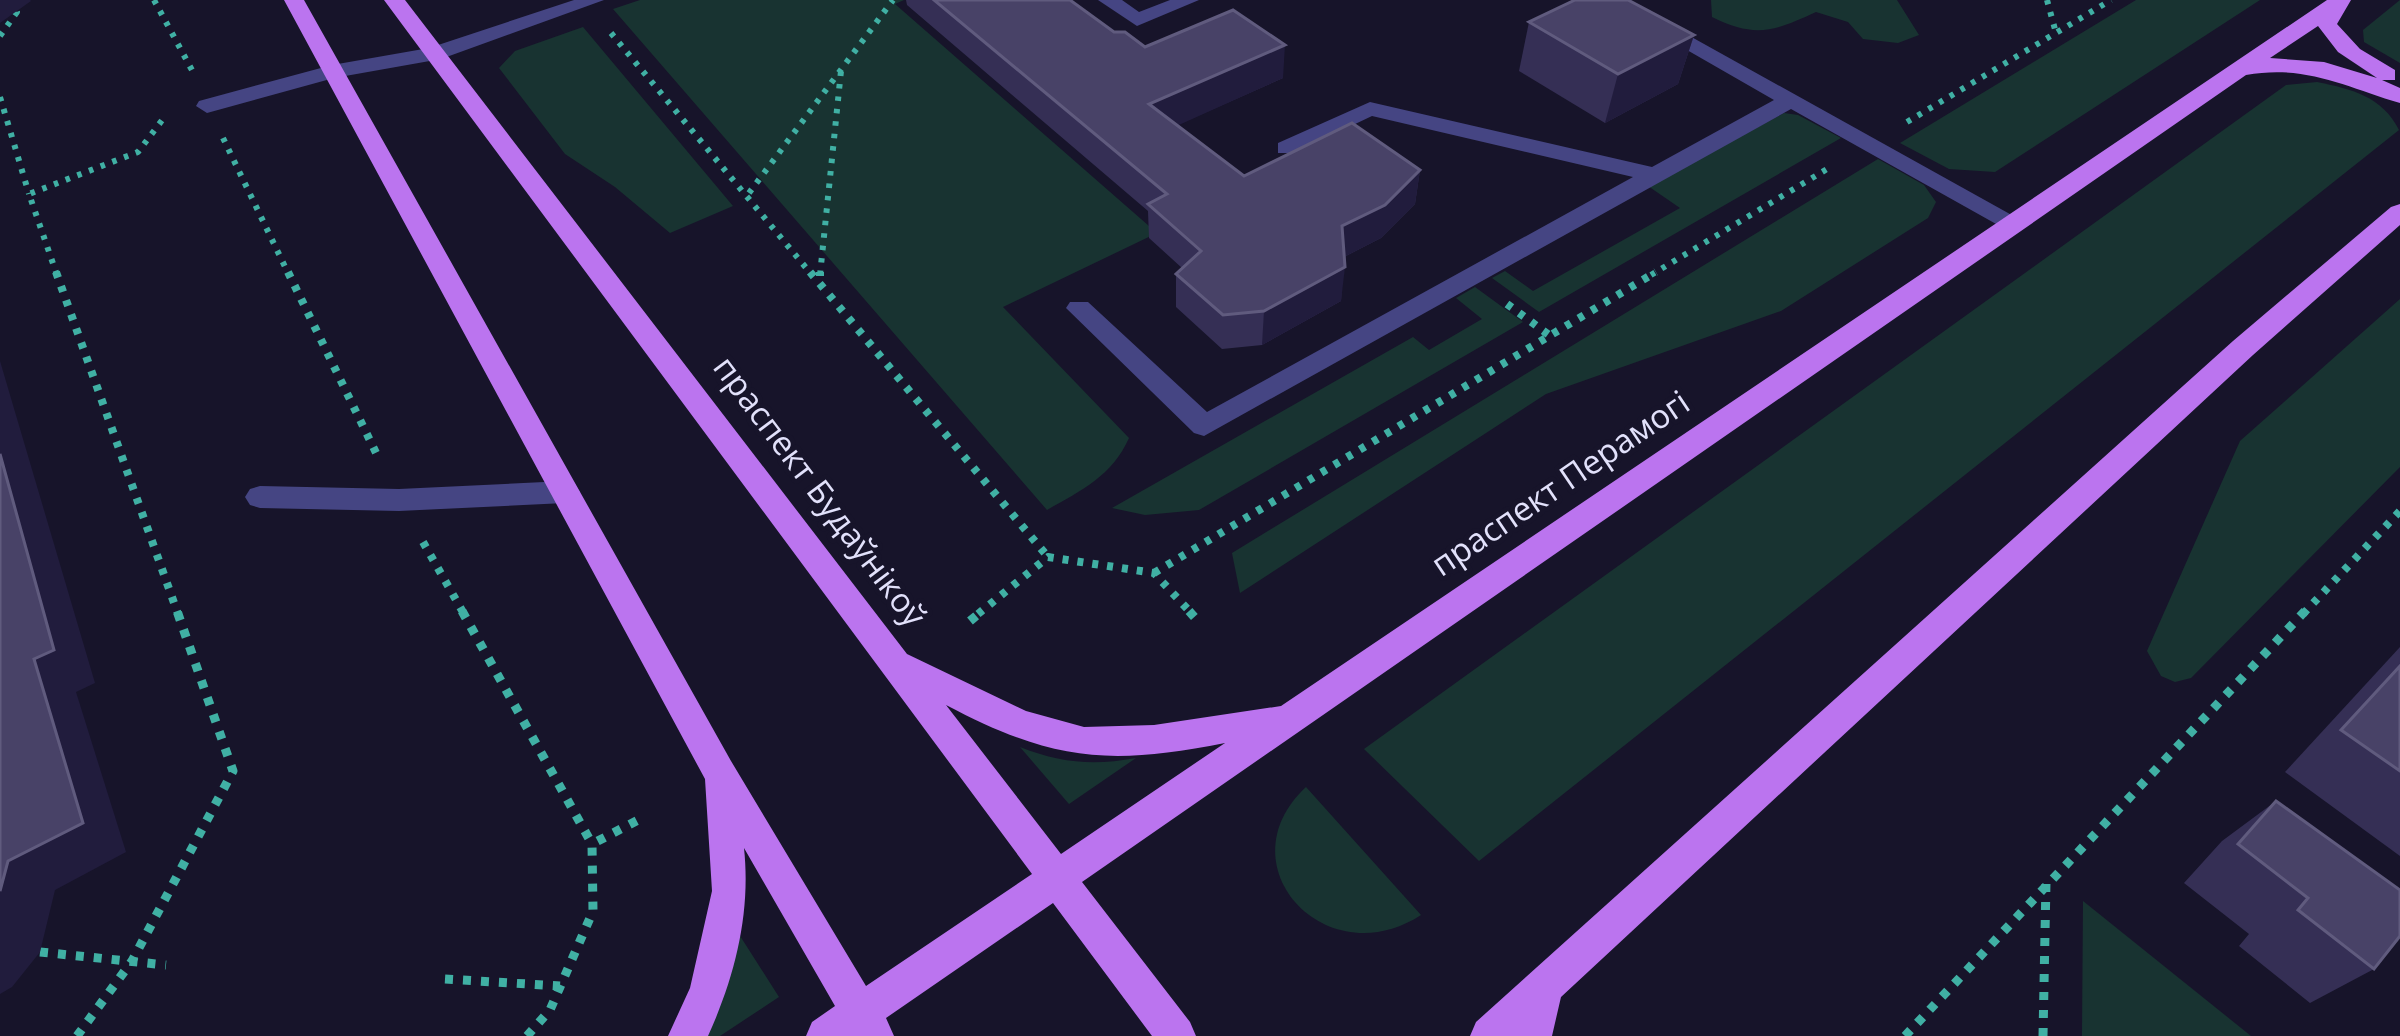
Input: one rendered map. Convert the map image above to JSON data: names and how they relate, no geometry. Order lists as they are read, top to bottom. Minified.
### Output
{"streets":{"main road":["праспект Перамогі","праспект Будаўнікоў"]},"crossings":[["праспект Перамогі","праспект Будаўнікоў"]]}
